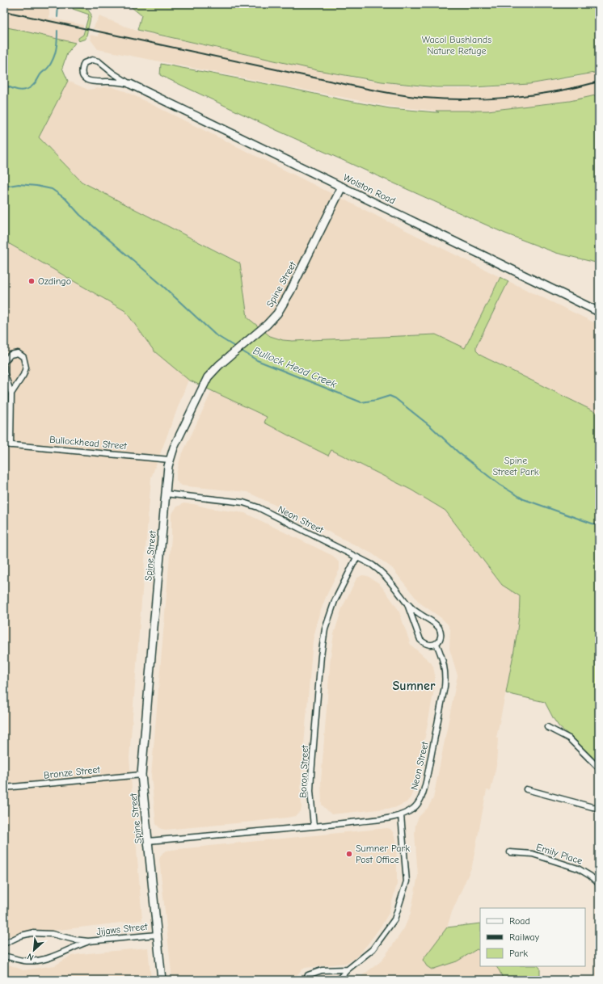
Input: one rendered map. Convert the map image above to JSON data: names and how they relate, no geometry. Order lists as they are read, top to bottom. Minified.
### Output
{"streets":{"street":["Wolston Road","Spine Street","Bullockhead Street","Neon Street","Boron Street","Bronze Street","Emily Place","Jijaws Street"]},"crossings":[["Wolston Road","Spine Street"],["Spine Street","Bullockhead Street"],["Spine Street","Neon Street"],["Spine Street","Bronze Street"],["Spine Street","Jijaws Street"],["Neon Street","Boron Street"]],"districts":["Sumner"],"water":["Bullock Head Creek"],"parks":["Wacol Bushlands Nature Refuge","Spine Street Park"],"places":["Ozdingo","Sumner Park Post Office"],"legend":["Road","Railway","Park"],"north":"bottom left"}
